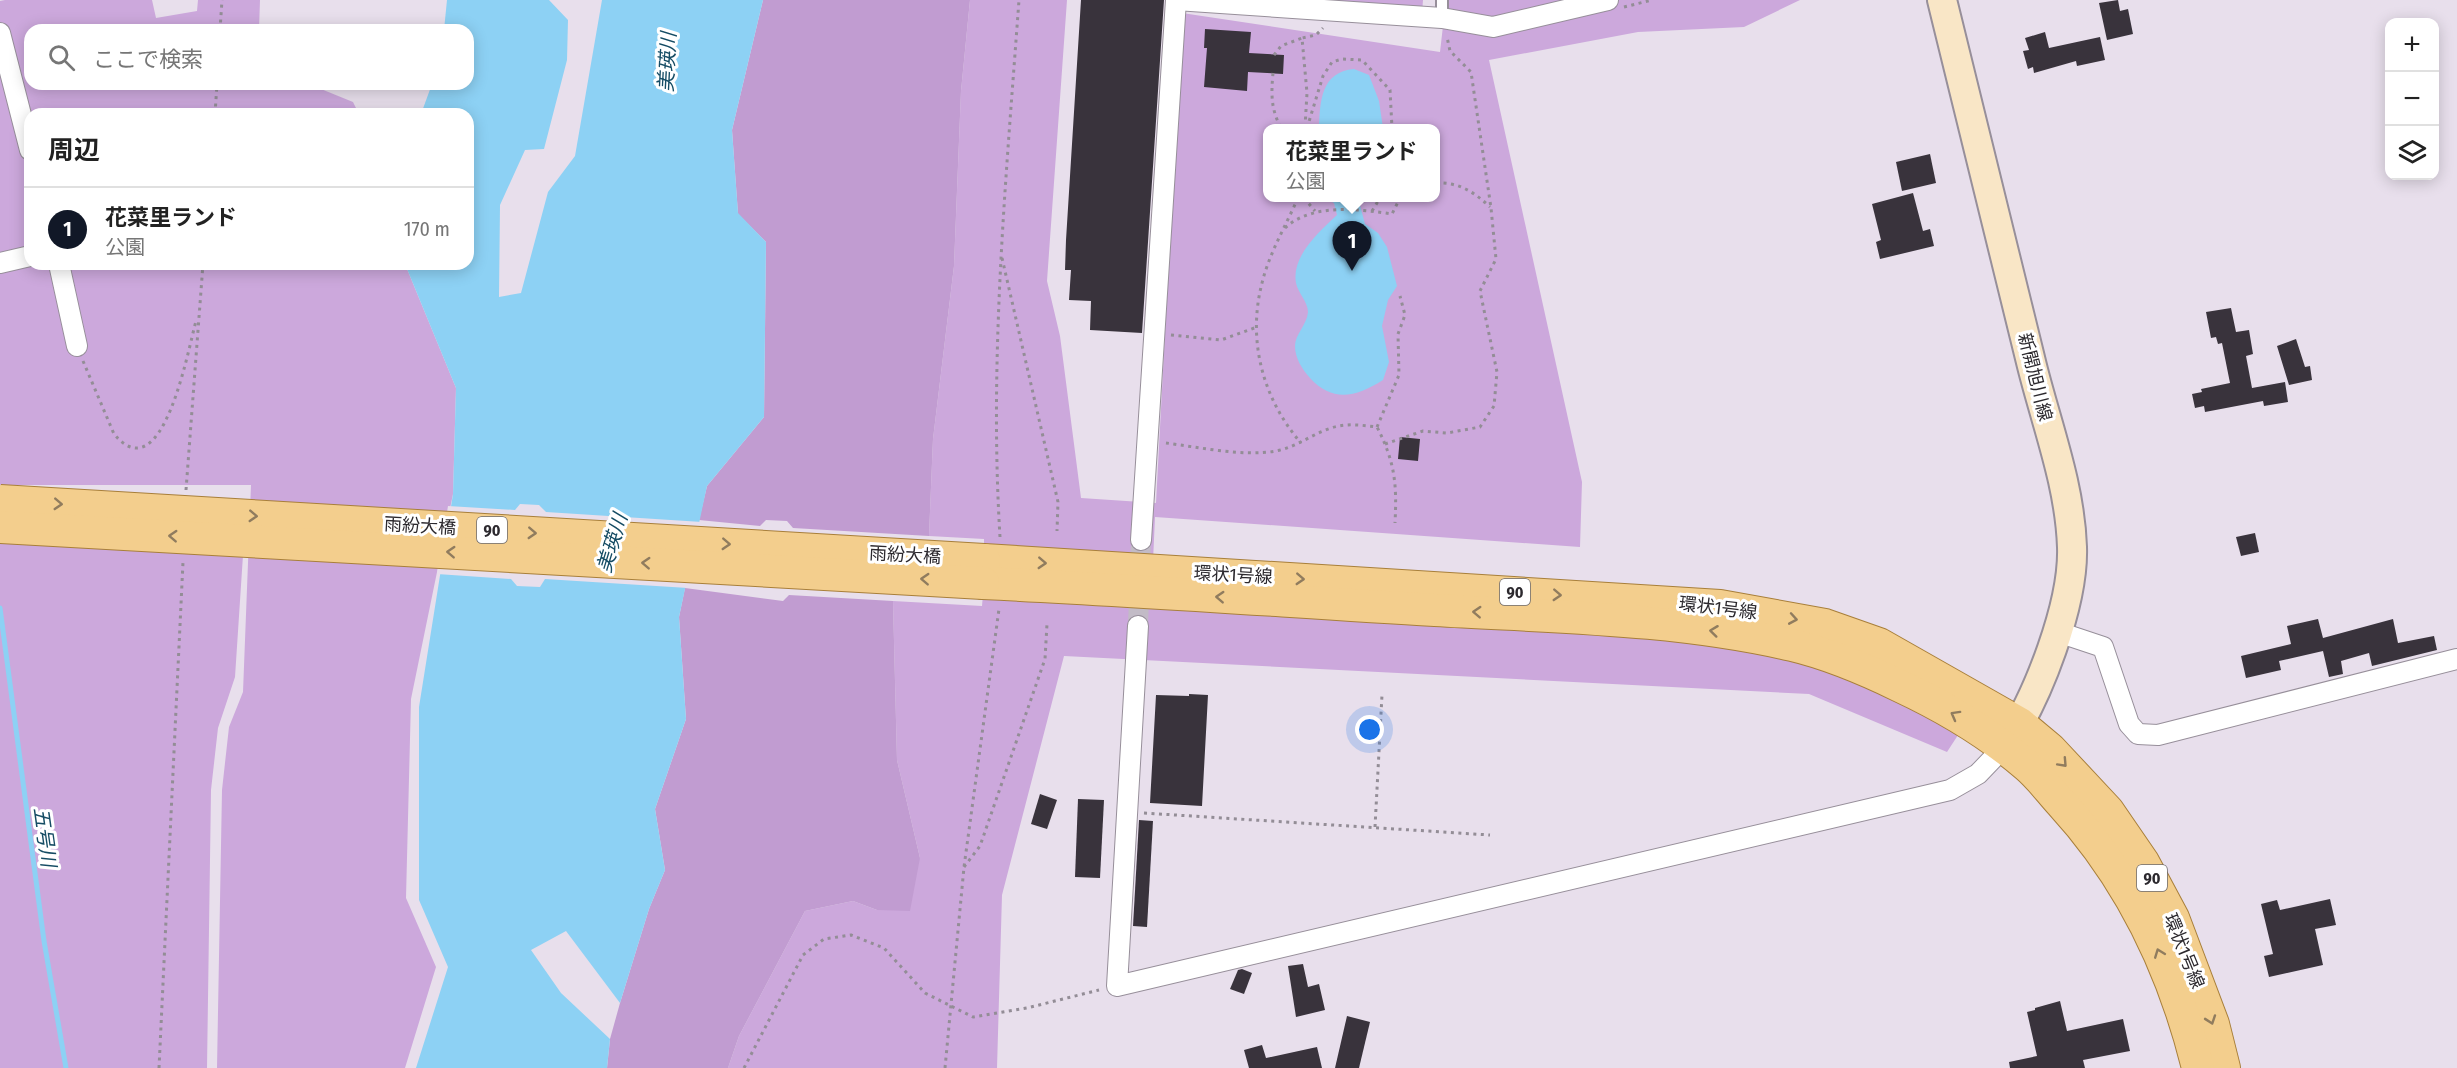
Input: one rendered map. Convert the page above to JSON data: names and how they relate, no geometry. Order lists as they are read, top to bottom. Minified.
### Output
{"streets":{"main road":["新開旭川線","雨紛大橋","90","環状1号線"]},"crossings":[["新開旭川線","環状1号線"],["雨紛大橋","環状1号線"]],"water":["美瑛川","五号川"],"page":{"map_buttons":["+","−"],"search":"ここで検索","heading":"周辺","popup":["花菜里ランド","公園"],"list":[{"mark":"1","name":"花菜里ランド","note":"公園","value":"170 m"}],"pins":"1"}}
